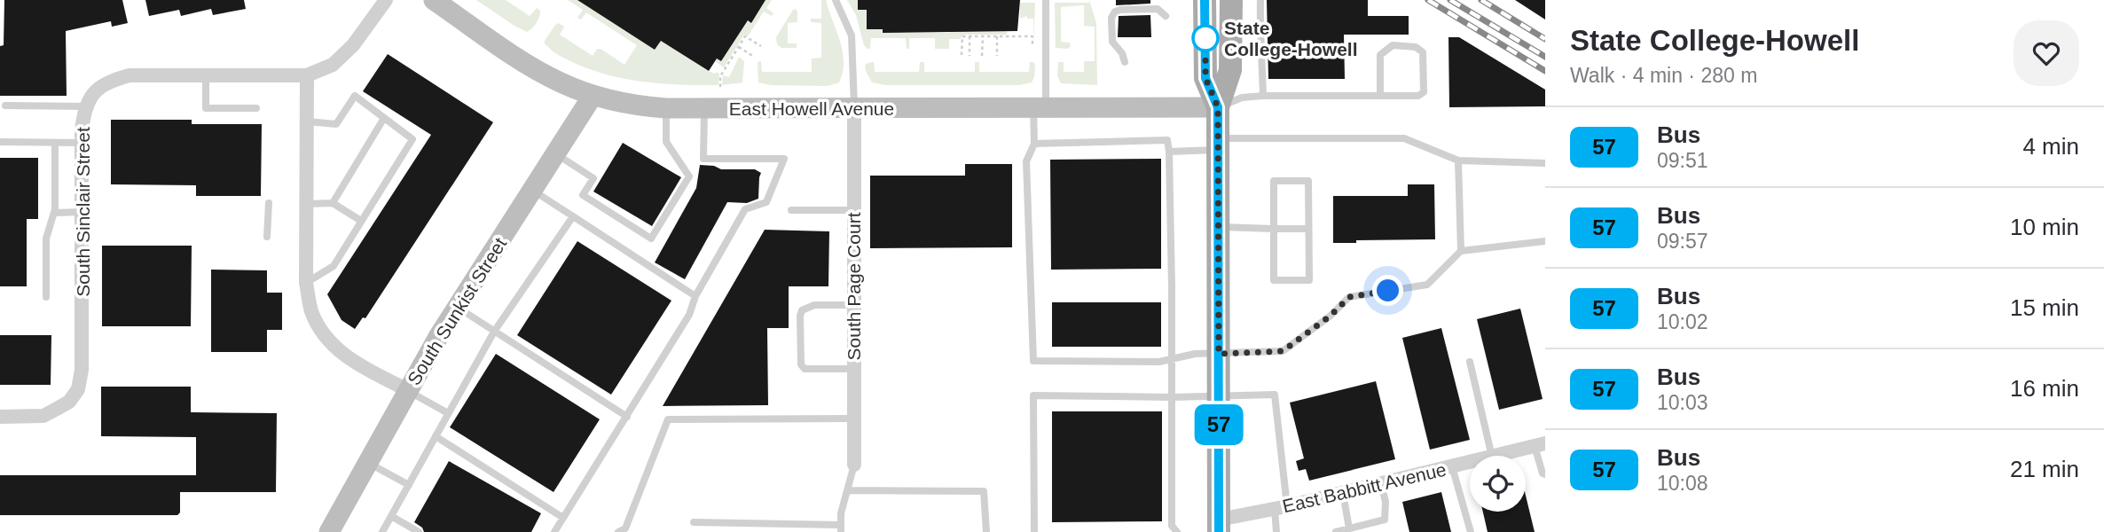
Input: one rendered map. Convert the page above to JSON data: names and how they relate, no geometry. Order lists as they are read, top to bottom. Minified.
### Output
{"streets":{"street":["East Howell Avenue","South Sinclair Street","South Page Court","South Sunkist Street","East Babbitt Avenue"]},"crossings":[["East Howell Avenue","South Page Court"],["East Howell Avenue","South Sunkist Street"]],"places":["State College-Howell"],"lines":["bus line 57"],"page":{"on_map":"57","heading":["State College-Howell","Walk · 4 min · 280 m"],"list":[{"mark":"57","name":"Bus","note":"09:51","value":"4 min"},{"mark":"57","name":"Bus","note":"09:57","value":"10 min"},{"mark":"57","name":"Bus","note":"10:02","value":"15 min"},{"mark":"57","name":"Bus","note":"10:03","value":"16 min"},{"mark":"57","name":"Bus","note":"10:08","value":"21 min"}]}}
